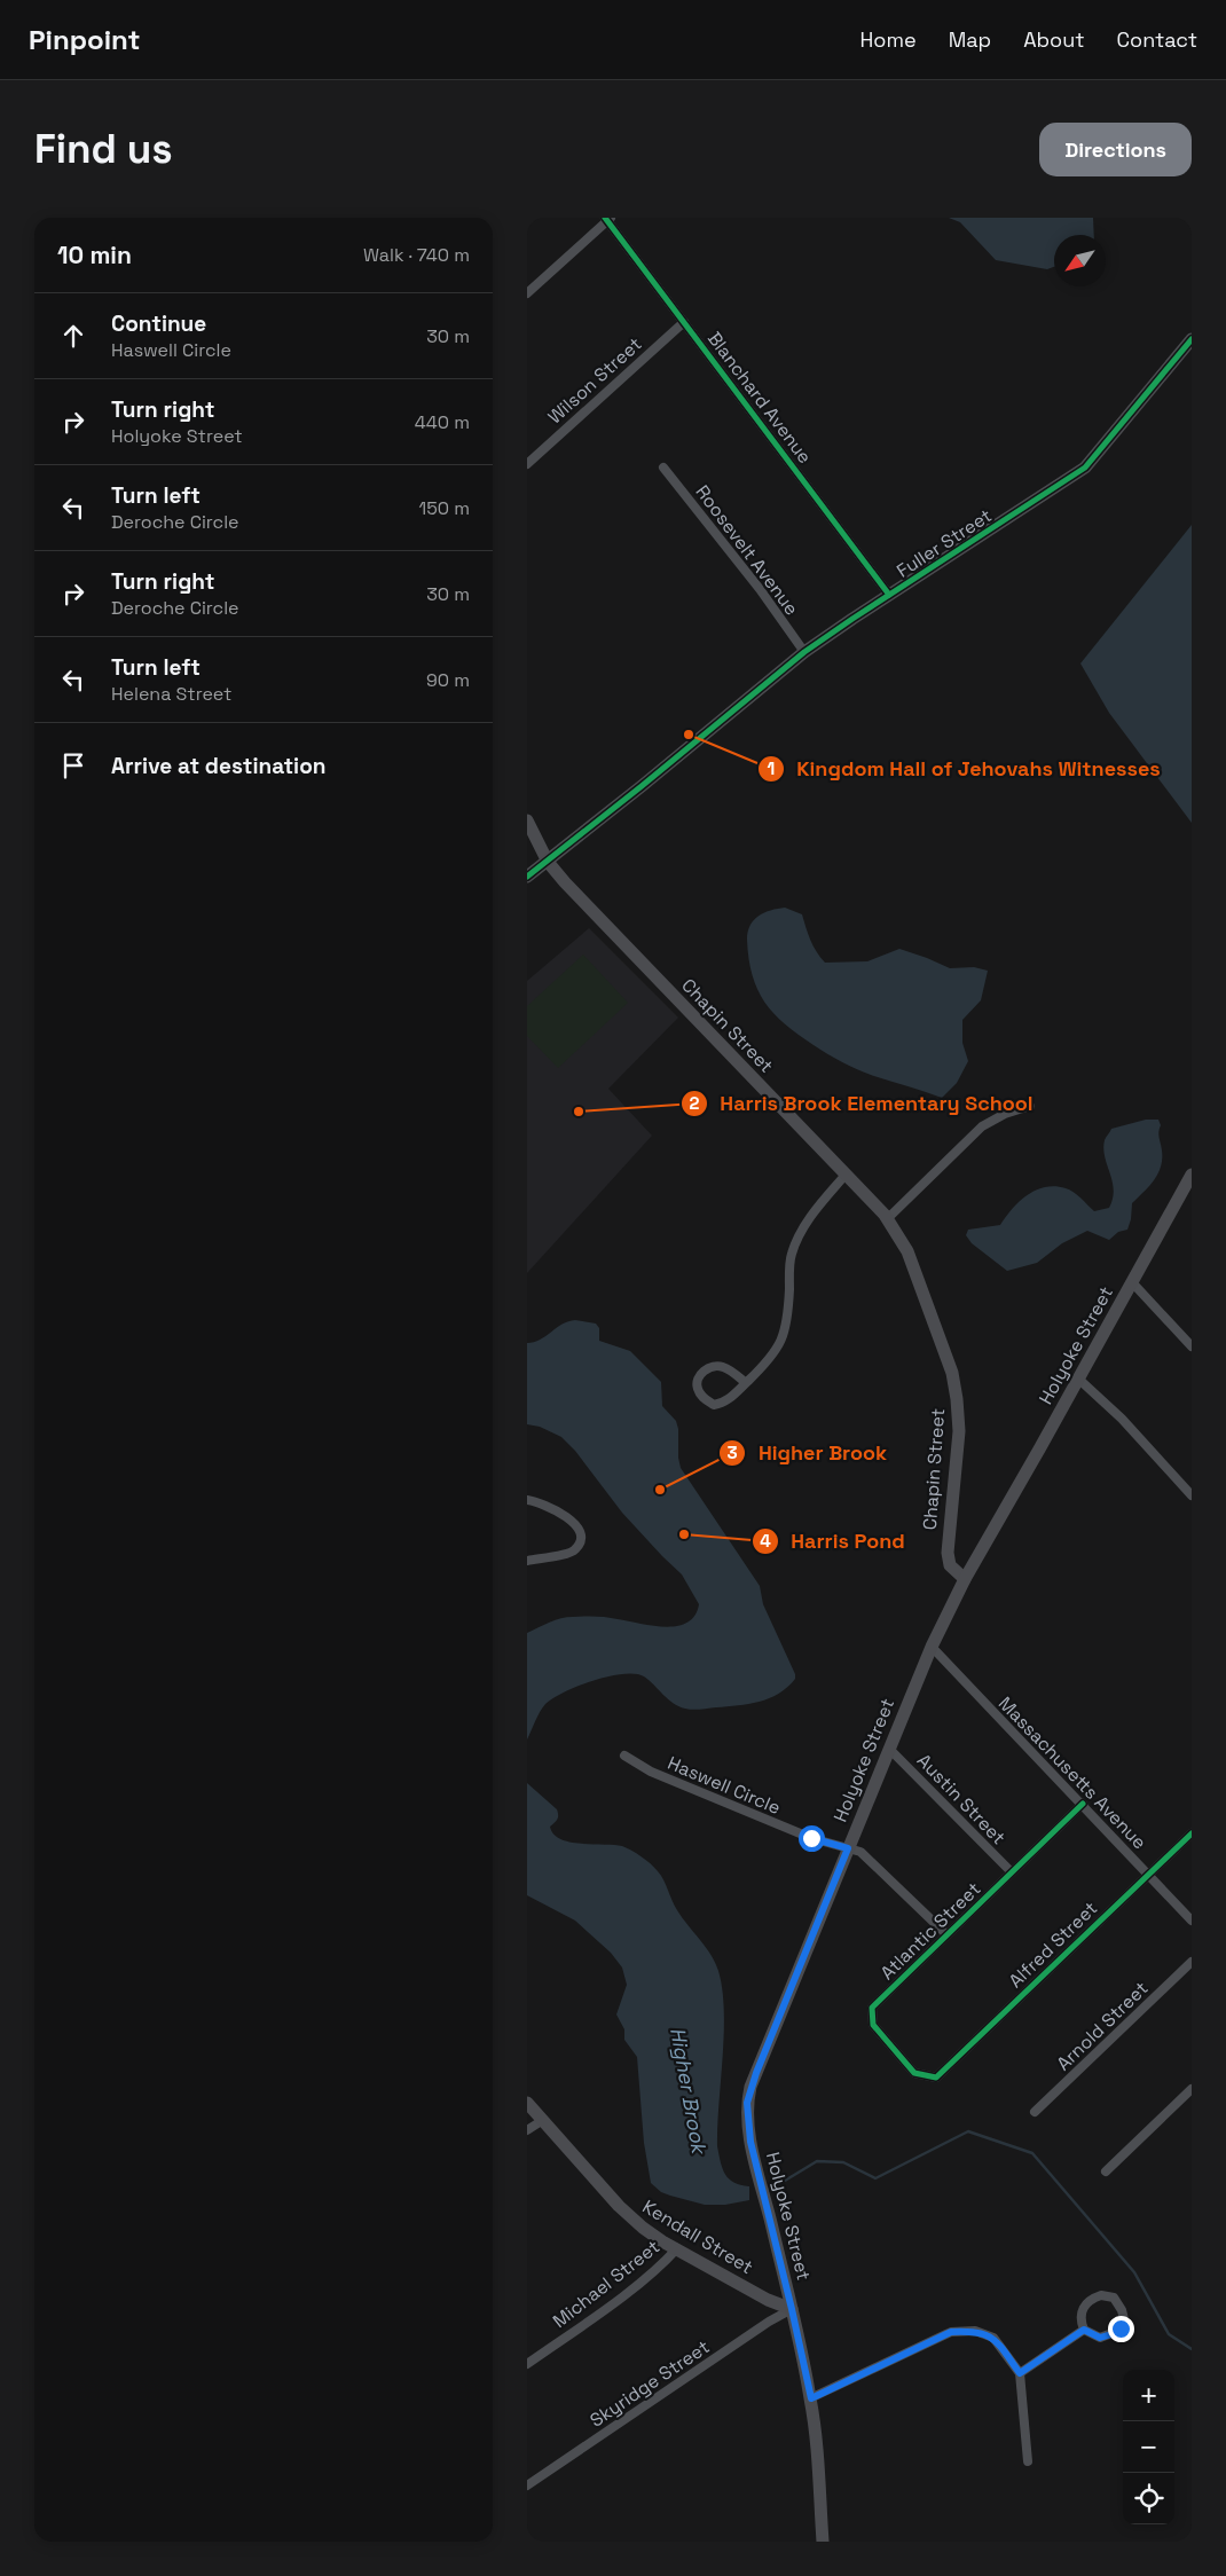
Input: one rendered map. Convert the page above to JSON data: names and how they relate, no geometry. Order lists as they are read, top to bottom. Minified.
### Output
{"streets":{"main road":["Fuller Street","Chapin Street","Holyoke Street","Kendall Street"],"street":["Wilson Street","Blanchard Avenue","Roosevelt Avenue","Massachusetts Avenue","Haswell Circle","Austin Street","Atlantic Street","Alfred Street","Arnold Street","Michael Street","Skyridge Street"]},"crossings":[["Wilson Street","Blanchard Avenue"],["Blanchard Avenue","Fuller Street"],["Fuller Street","Roosevelt Avenue"],["Fuller Street","Chapin Street"],["Chapin Street","Holyoke Street"],["Holyoke Street","Massachusetts Avenue"],["Holyoke Street","Haswell Circle"],["Holyoke Street","Austin Street"],["Holyoke Street","Kendall Street"],["Holyoke Street","Skyridge Street"],["Massachusetts Avenue","Atlantic Street"],["Massachusetts Avenue","Alfred Street"],["Haswell Circle","Atlantic Street"],["Austin Street","Atlantic Street"],["Atlantic Street","Alfred Street"],["Kendall Street","Michael Street"],["Kendall Street","Skyridge Street"]],"water":["Higher Brook"],"places":["Kingdom Hall of Jehovahs Witnesses","Harris Brook Elementary School","Higher Brook","Harris Pond"],"north":"bottom left","page":{"header":"Pinpoint","nav":["Home","Map","About","Contact"],"buttons":"Directions","title":"Find us","heading":["10 min","Walk · 740 m"],"list":[["Continue","Haswell Circle","30 m"],["Turn right","Holyoke Street","440 m"],["Turn left","Deroche Circle","150 m"],["Turn right","Deroche Circle","30 m"],["Turn left","Helena Street","90 m"],"Arrive at destination"],"map_buttons":["+","−"]}}
